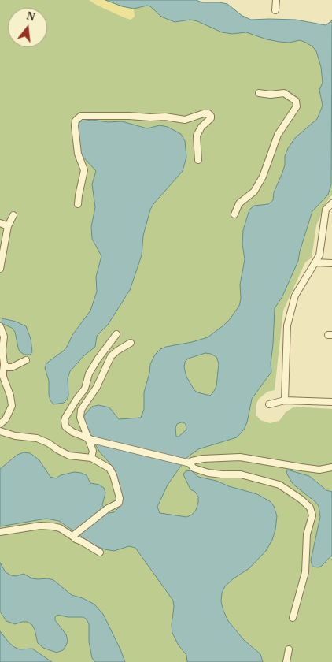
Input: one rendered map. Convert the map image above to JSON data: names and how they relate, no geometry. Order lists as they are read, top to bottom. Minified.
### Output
{"north":"top"}
